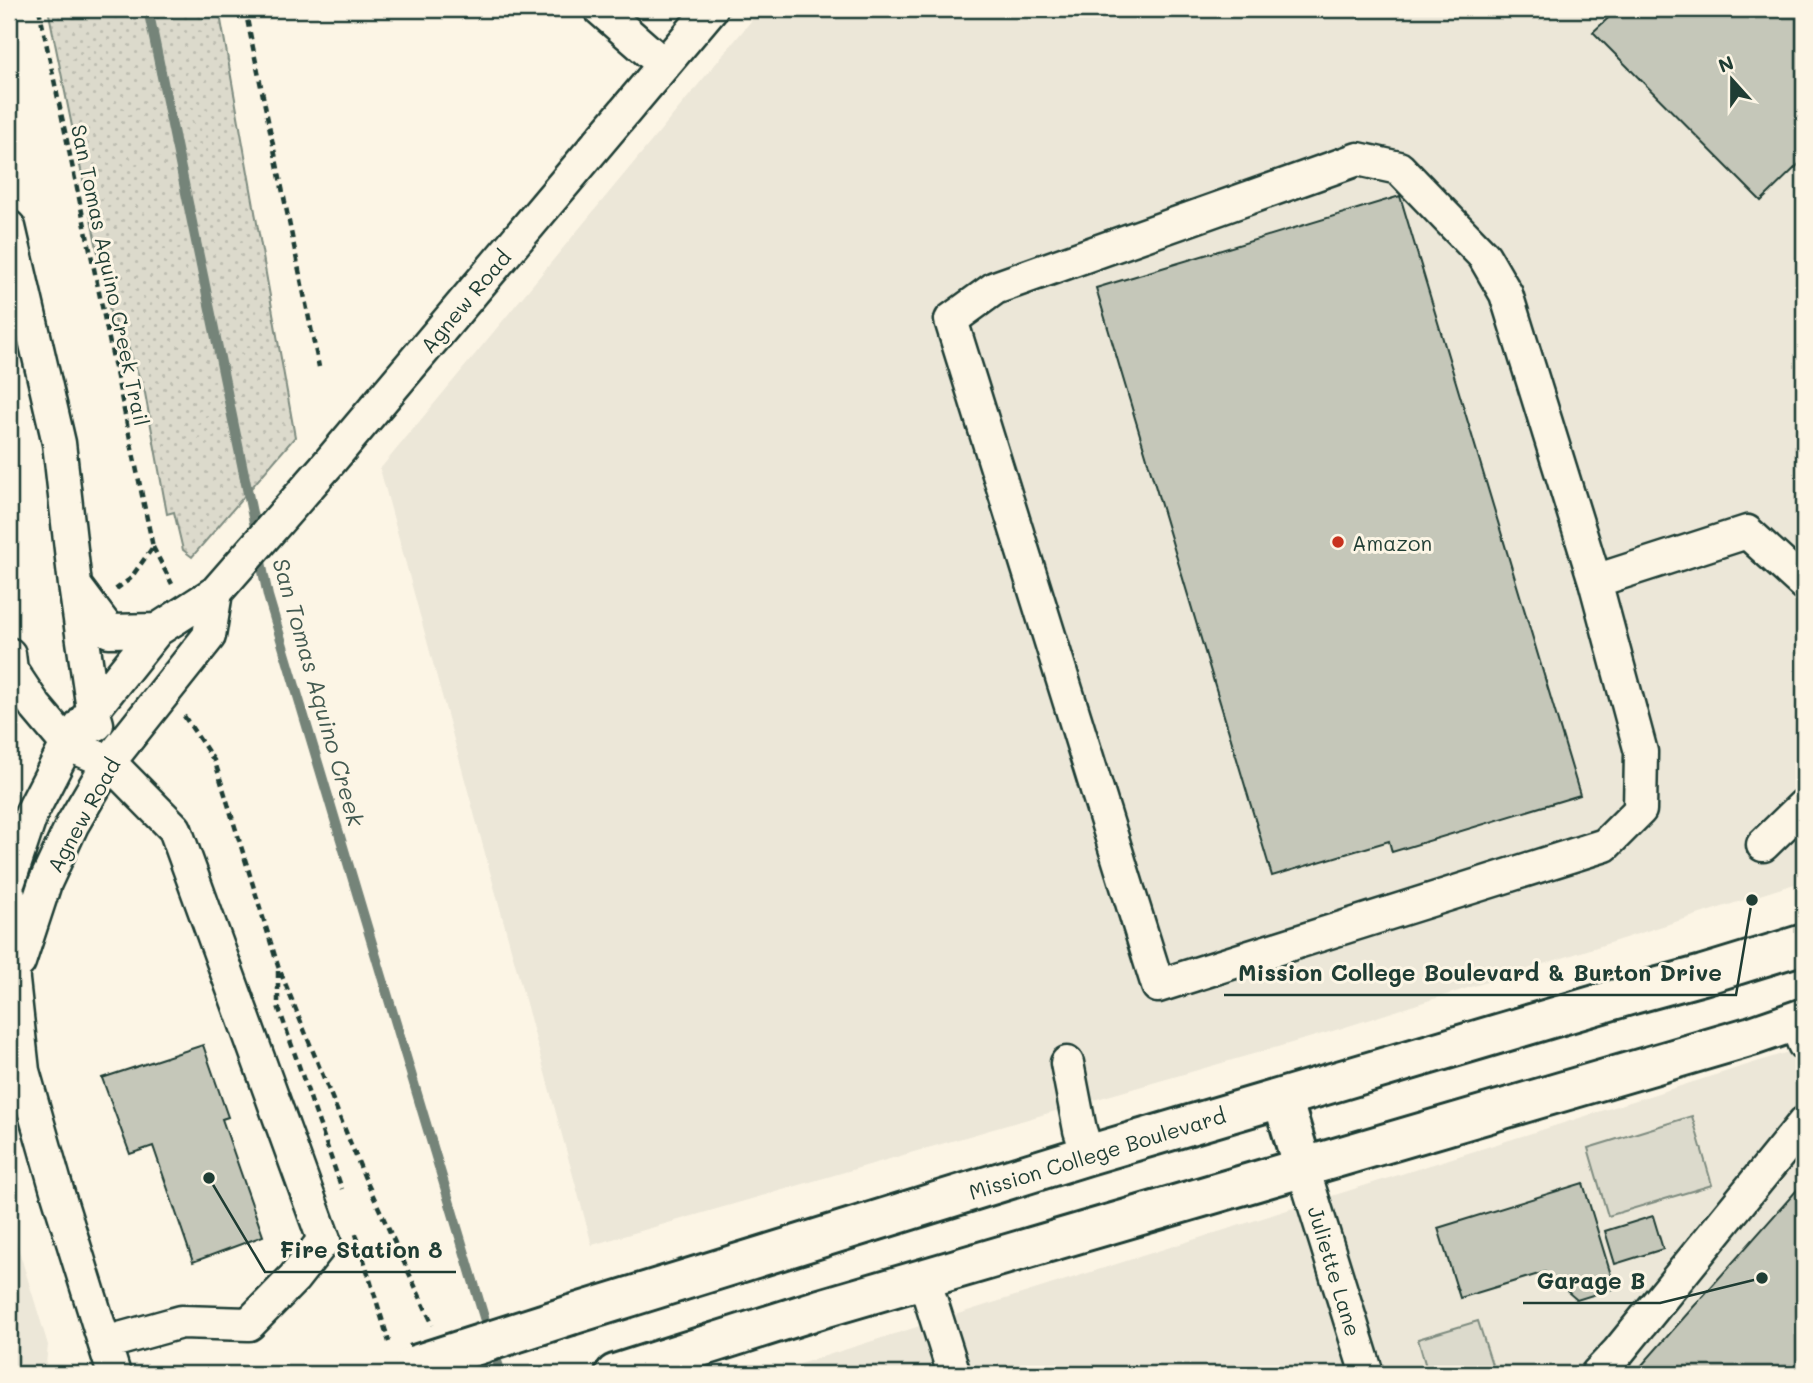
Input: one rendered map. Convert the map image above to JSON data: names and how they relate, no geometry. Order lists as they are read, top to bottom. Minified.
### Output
{"streets":{"main road":["Mission College Boulevard"],"street":["Agnew Road","Juliette Lane"],"path":["San Tomas Aquino Creek Trail"]},"crossings":[["San Tomas Aquino Creek Trail","Agnew Road"]],"water":["San Tomas Aquino Creek"],"places":["Amazon","Mission College Boulevard & Burton Drive","Fire Station 8","Garage B"],"north":"top"}
